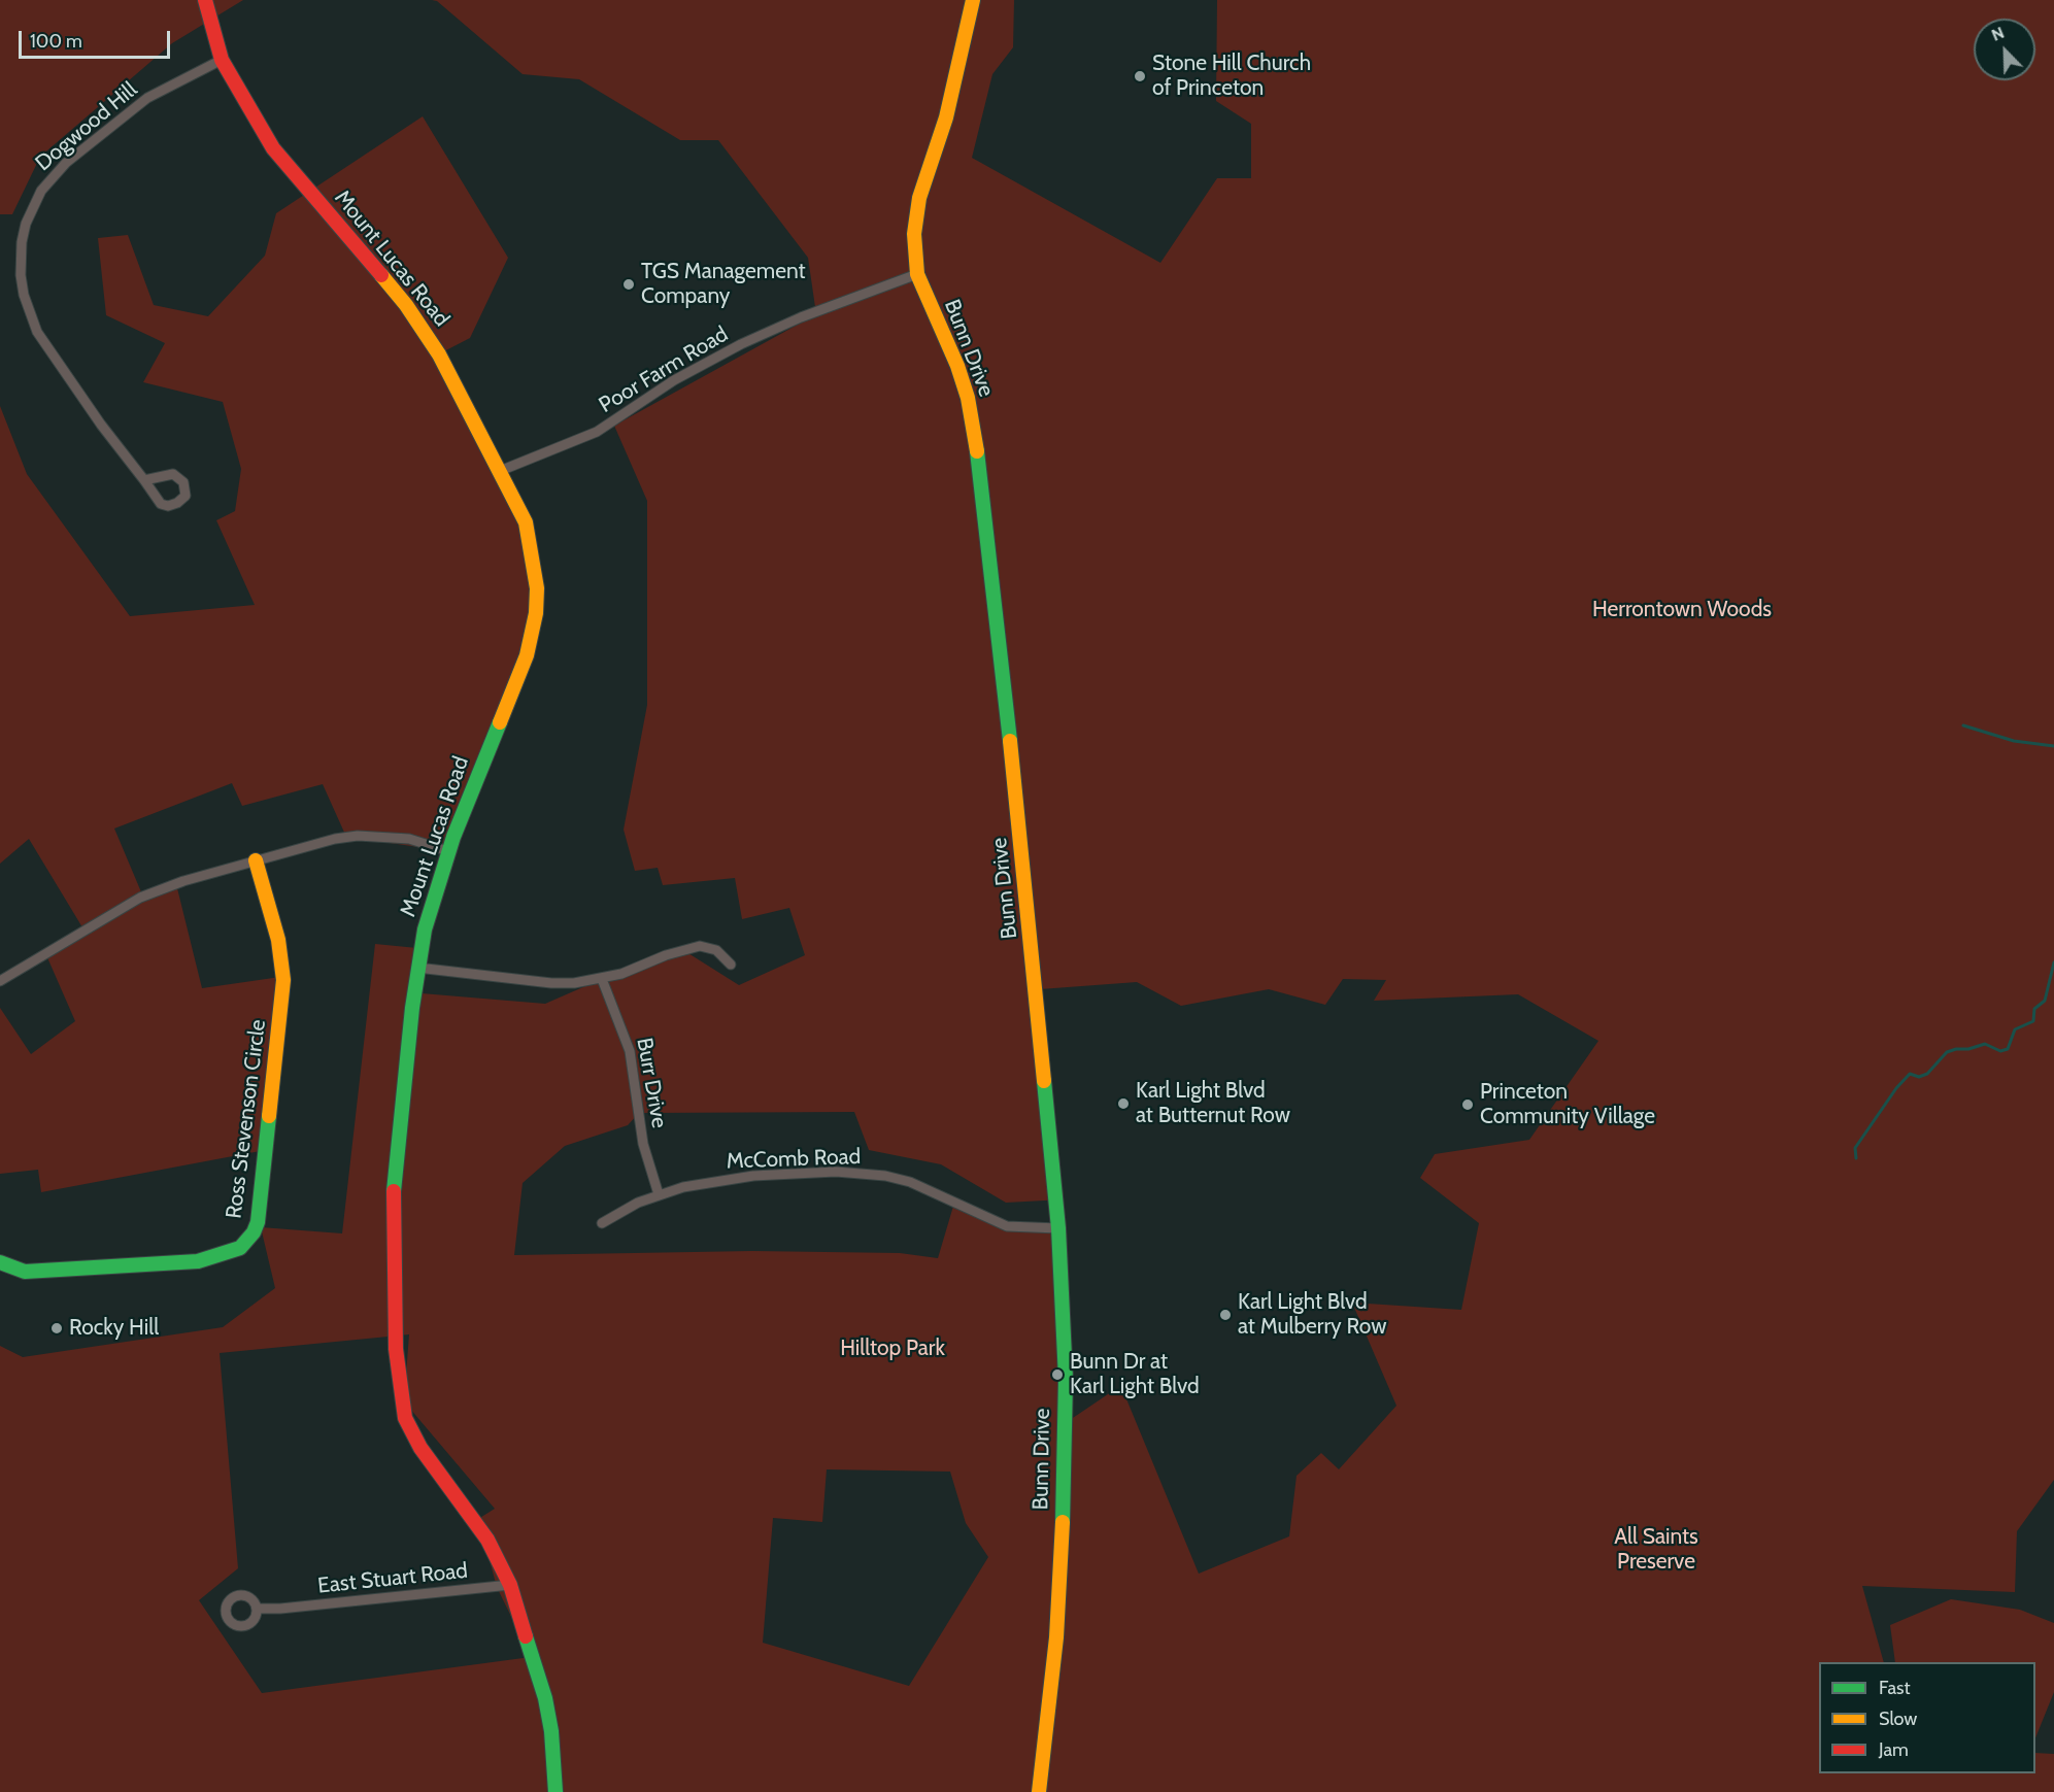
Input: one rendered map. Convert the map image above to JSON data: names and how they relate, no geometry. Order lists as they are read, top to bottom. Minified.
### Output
{"streets":{"street":["Dogwood Hill","Mount Lucas Road","Bunn Drive","Poor Farm Road","Burr Drive","Ross Stevenson Circle","McComb Road","East Stuart Road"]},"crossings":[["Dogwood Hill","Mount Lucas Road"],["Mount Lucas Road","Poor Farm Road"],["Mount Lucas Road","East Stuart Road"],["Bunn Drive","Poor Farm Road"],["Bunn Drive","McComb Road"],["Burr Drive","McComb Road"]],"parks":["Herrontown Woods","Hilltop Park","All Saints Preserve"],"places":["Stone Hill Church of Princeton","TGS Management Company","Karl Light Blvd at Butternut Row","Princeton Community Village","Karl Light Blvd at Mulberry Row","Rocky Hill","Bunn Dr at Karl Light Blvd"],"legend":["Fast","Slow","Jam"],"scale_bar":"100 m","north":"top left"}
